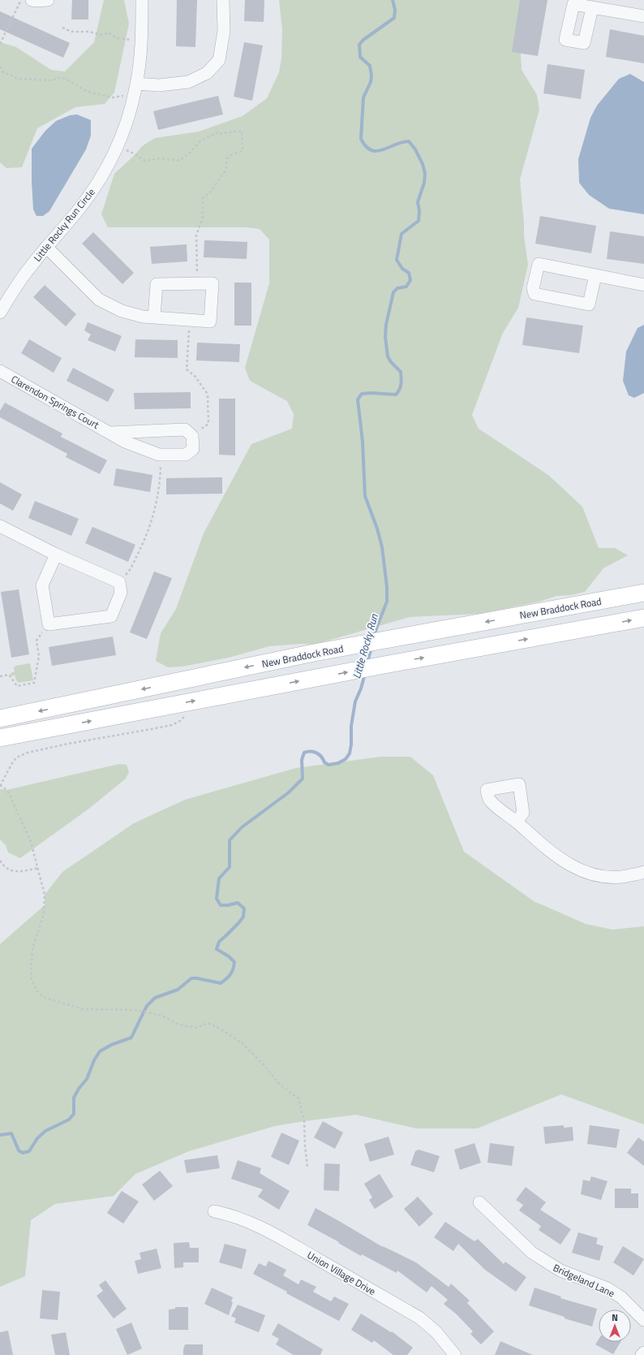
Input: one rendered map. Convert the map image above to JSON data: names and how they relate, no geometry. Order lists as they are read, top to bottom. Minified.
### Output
{"streets":{"main road":["New Braddock Road"],"street":["Little Rocky Run Circle","Clarendon Springs Court","Union Village Drive","Bridgeland Lane"]},"water":["Little Rocky Run"],"north":"top"}
